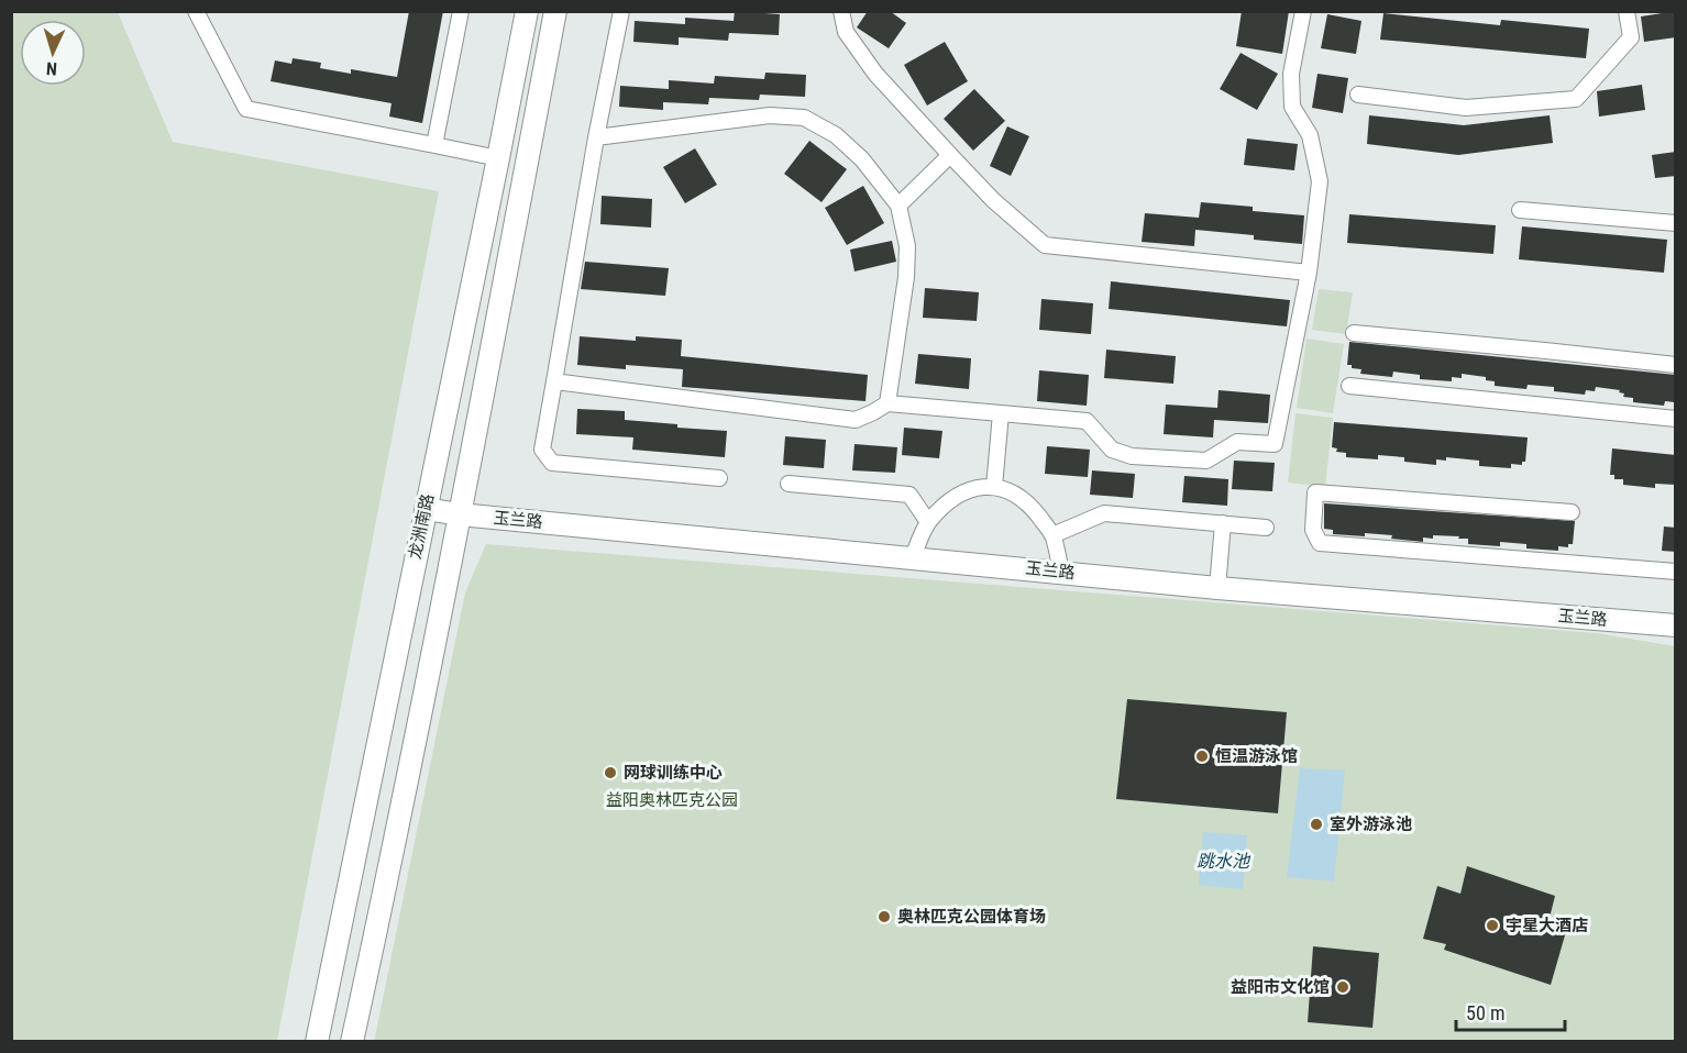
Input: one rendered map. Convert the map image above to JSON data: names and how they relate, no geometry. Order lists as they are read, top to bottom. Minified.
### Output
{"streets":{"main road":["玉兰路","龙洲南路"]},"crossings":[["玉兰路","龙洲南路"]],"water":["跳水池"],"parks":["益阳奥林匹克公园"],"places":["恒温游泳馆","网球训练中心","室外游泳池","奥林匹克公园体育场","宇星大酒店","益阳市文化馆"],"scale_bar":"50 m","north":"bottom"}
